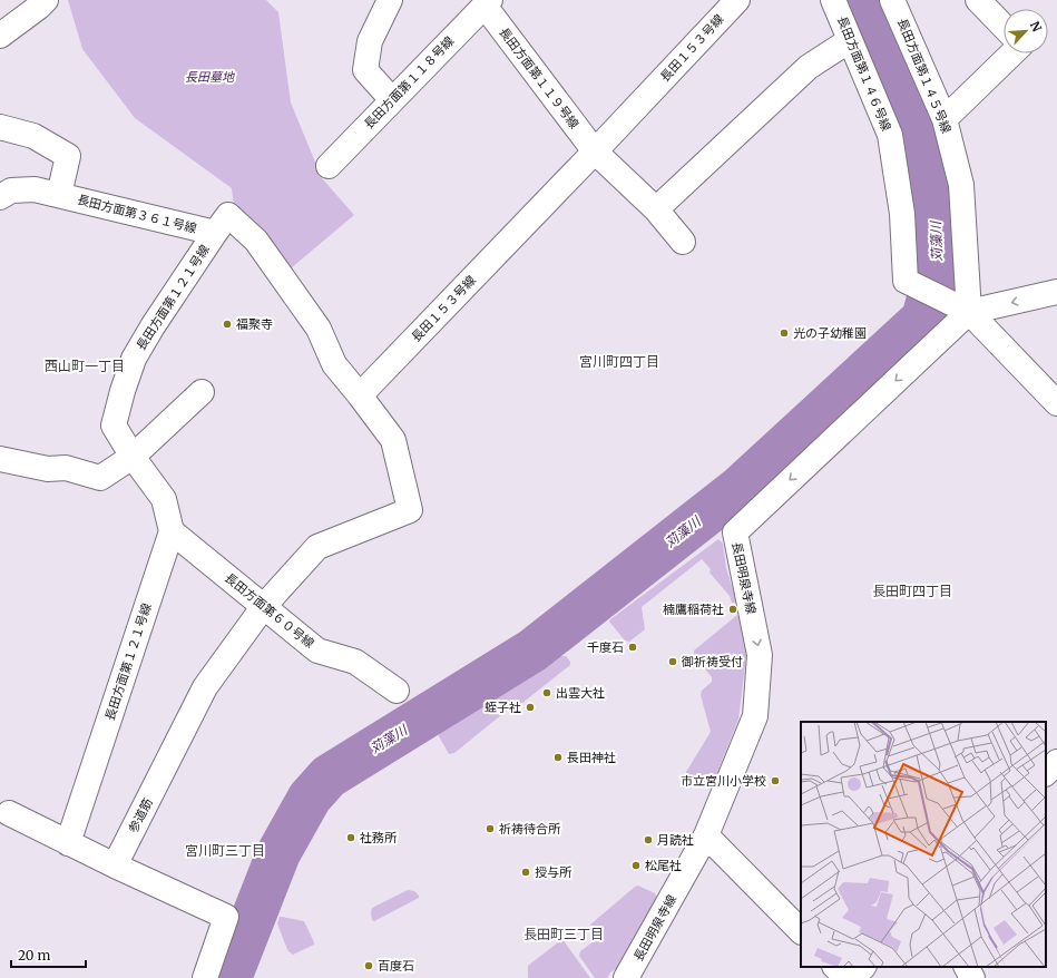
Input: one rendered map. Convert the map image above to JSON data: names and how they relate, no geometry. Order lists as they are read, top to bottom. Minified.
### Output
{"streets":{"street":["長田１５３号線","長田方面第１４６号線","長田方面第１４５号線","長田方面第１１９号線","長田方面第１１８号線","長田方面第３６１号線","長田方面第１２１号線","長田明泉寺線","長田方面第６０号線","参道筋"]},"crossings":[["長田１５３号線","長田方面第１１９号線"],["長田１５３号線","長田方面第１２１号線"],["長田方面第１４６号線","長田方面第１４５号線"],["長田方面第１４６号線","長田明泉寺線"],["長田方面第１４５号線","長田明泉寺線"],["長田方面第１１９号線","長田方面第１１８号線"],["長田方面第３６１号線","長田方面第１２１号線"],["長田方面第１２１号線","長田方面第６０号線"],["長田方面第６０号線","参道筋"]],"one_way":["長田明泉寺線"],"districts":["宮川町四丁目","西山町一丁目","長田町四丁目","宮川町三丁目","長田町三丁目"],"water":["苅藻川"],"parks":["長田墓地"],"places":["福聚寺","光の子幼稚園","楠鷹稲荷社","千度石","御祈祷受付","出雲大社","蛭子社","長田神社","市立宮川小学校","祈祷待合所","社務所","月読社","松尾社","授与所","百度石"],"scale_bar":"20 m","north":"top right"}
